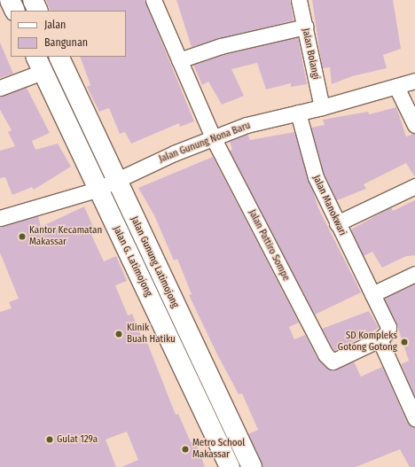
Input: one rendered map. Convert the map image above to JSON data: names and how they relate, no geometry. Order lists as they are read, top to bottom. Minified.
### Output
{"streets":{"main road":["Jalan G. Latimojong","Jalan Gunung Latimojong"],"street":["Jalan Bolangi","Jalan Gunung Nona Baru","Jalan Manokwari","Jalan Pattiro Sompe"]},"crossings":[["Jalan Bolangi","Jalan Gunung Nona Baru"],["Jalan Gunung Nona Baru","Jalan Manokwari"],["Jalan Gunung Nona Baru","Jalan Pattiro Sompe"],["Jalan Gunung Nona Baru","Jalan G. Latimojong"],["Jalan Gunung Nona Baru","Jalan Gunung Latimojong"],["Jalan Manokwari","Jalan Pattiro Sompe"]],"places":["Kantor Kecamatan Makassar","Klinik Buah Hatiku","SD Kompleks Gotong Gotong","Gulat 129a","Metro School Makassar"],"legend":["Jalan","Bangunan"]}
